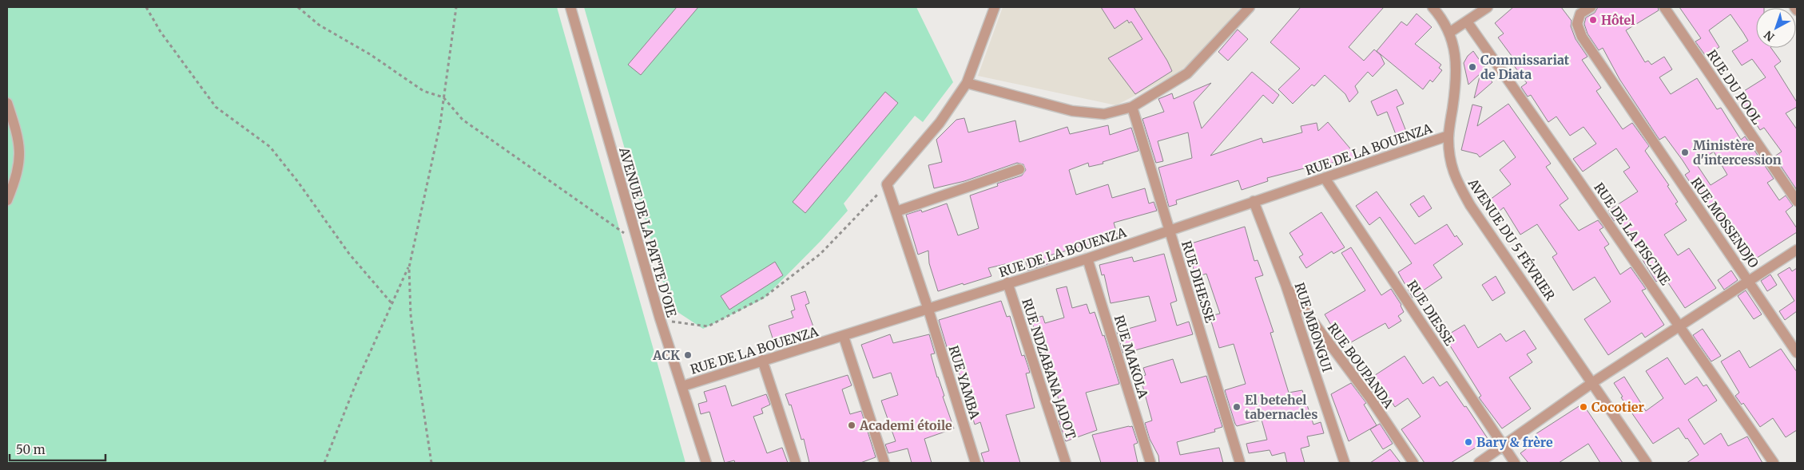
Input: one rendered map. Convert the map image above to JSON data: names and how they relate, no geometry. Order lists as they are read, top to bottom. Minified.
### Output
{"streets":{"street":["RUE DU POOL","RUE DE LA BOUENZA","RUE MOSSENDJO","AVENUE DE LA PATTE D'OIE","RUE DE LA PISCINE","AVENUE DU 5 FÉVRIER","RUE DIHESSE","RUE DIESSE","RUE MBONGUI","RUE MAKOLA","RUE BOUPANDA","RUE NDZABANA JADOT","RUE YAMBA"]},"crossings":[["RUE DE LA BOUENZA","AVENUE DE LA PATTE D'OIE"],["RUE DE LA BOUENZA","AVENUE DU 5 FÉVRIER"],["RUE DE LA BOUENZA","RUE DIHESSE"],["RUE DE LA BOUENZA","RUE DIESSE"],["RUE DE LA BOUENZA","RUE MBONGUI"],["RUE DE LA BOUENZA","RUE MAKOLA"],["RUE DE LA BOUENZA","RUE NDZABANA JADOT"],["RUE DE LA BOUENZA","RUE YAMBA"],["RUE MBONGUI","RUE BOUPANDA"]],"places":["Hôtel","Commissariat de Diata","Ministère d'intercession","ACK","El betehel tabernacles","Cocotier","Academi étoile","Bary & frère"],"scale_bar":"50 m","north":"bottom left"}
